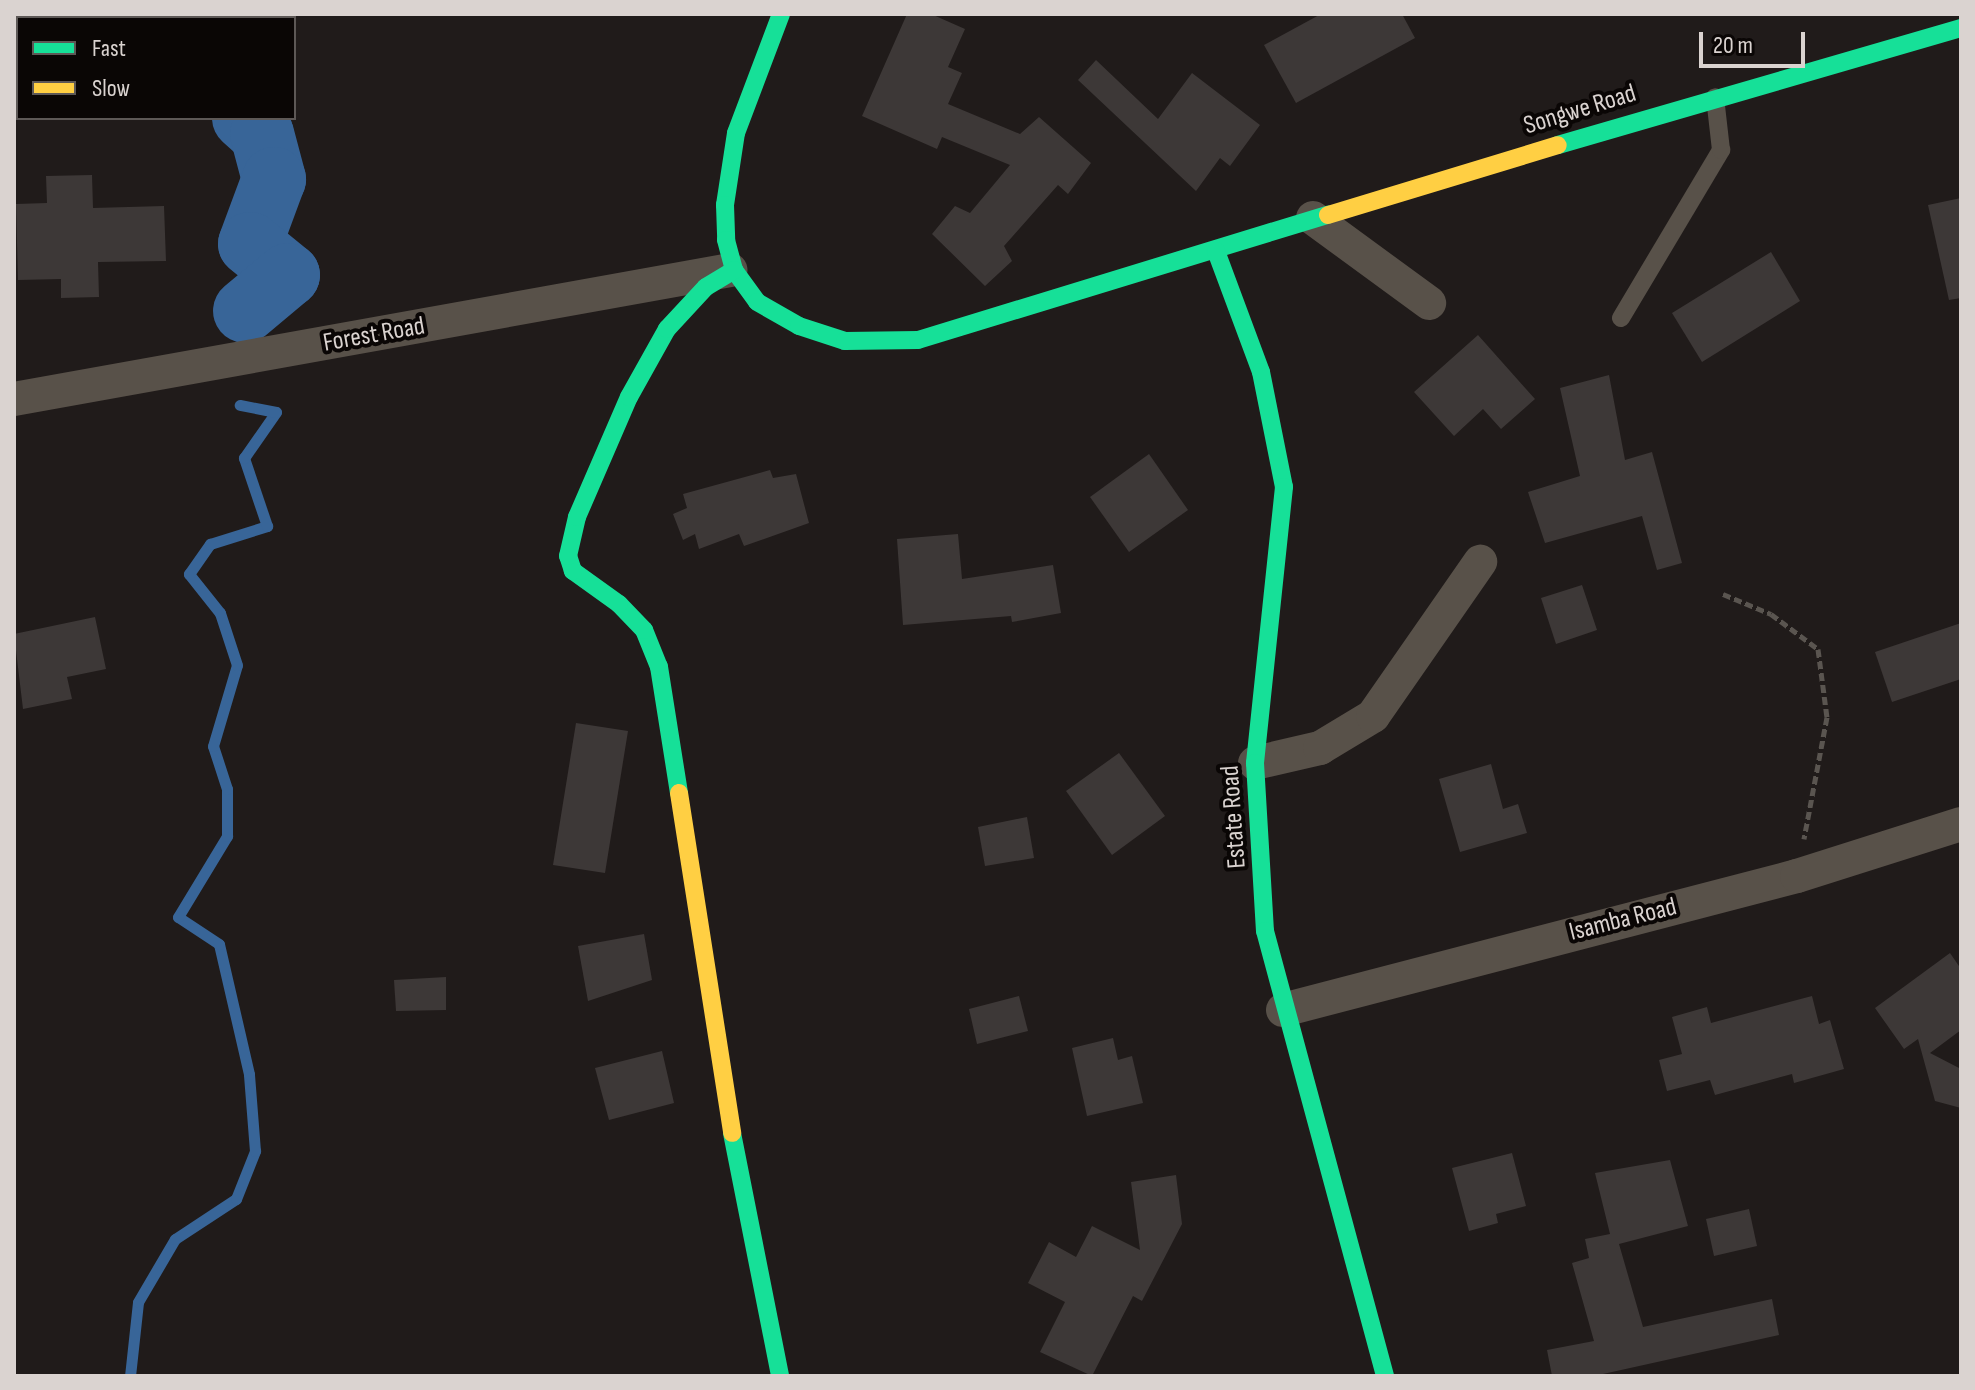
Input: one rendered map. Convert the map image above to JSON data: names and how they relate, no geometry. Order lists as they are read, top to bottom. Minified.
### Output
{"streets":{"street":["Songwe Road","Forest Road","Estate Road","Isamba Road"]},"crossings":[["Songwe Road","Forest Road"],["Songwe Road","Estate Road"],["Estate Road","Isamba Road"]],"legend":["Fast","Slow"],"scale_bar":"20 m"}
